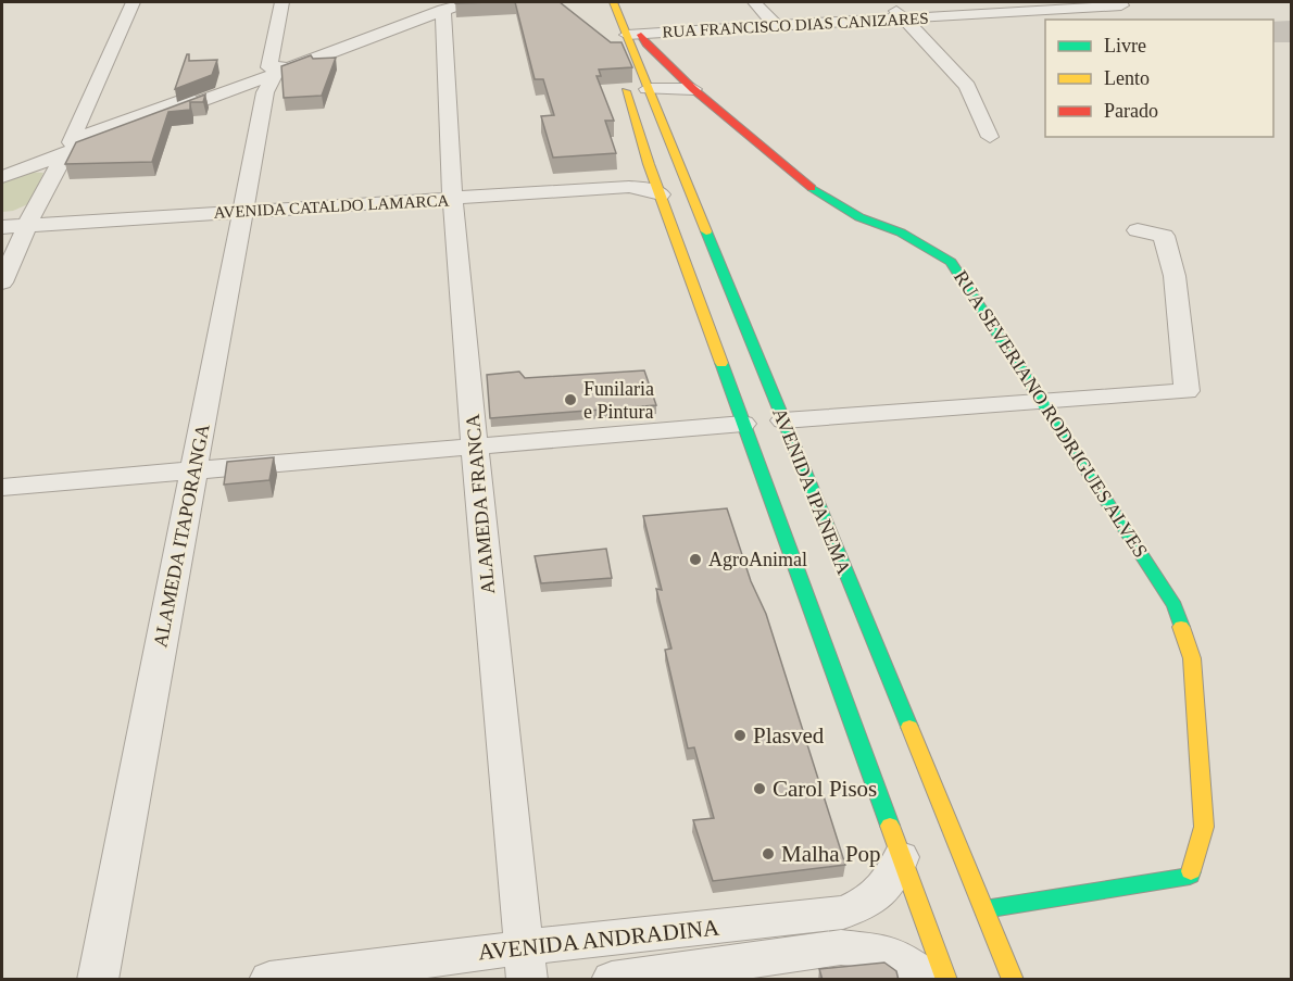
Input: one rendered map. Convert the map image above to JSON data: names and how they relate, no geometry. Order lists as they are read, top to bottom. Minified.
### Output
{"streets":{"main road":["RUA SEVERIANO RODRIGUES ALVES","AVENIDA IPANEMA"],"street":["RUA FRANCISCO DIAS CANIZARES","AVENIDA CATALDO LAMARCA","ALAMEDA FRANCA","ALAMEDA ITAPORANGA","AVENIDA ANDRADINA"]},"crossings":[["RUA FRANCISCO DIAS CANIZARES","RUA SEVERIANO RODRIGUES ALVES"],["RUA FRANCISCO DIAS CANIZARES","AVENIDA IPANEMA"],["AVENIDA CATALDO LAMARCA","AVENIDA IPANEMA"],["AVENIDA CATALDO LAMARCA","ALAMEDA FRANCA"],["AVENIDA CATALDO LAMARCA","ALAMEDA ITAPORANGA"],["RUA SEVERIANO RODRIGUES ALVES","AVENIDA IPANEMA"],["AVENIDA IPANEMA","AVENIDA ANDRADINA"],["ALAMEDA FRANCA","AVENIDA ANDRADINA"]],"places":["Funilaria e Pintura","AgroAnimal","Plasved","Carol Pisos","Malha Pop"],"legend":["Livre","Lento","Parado"]}
